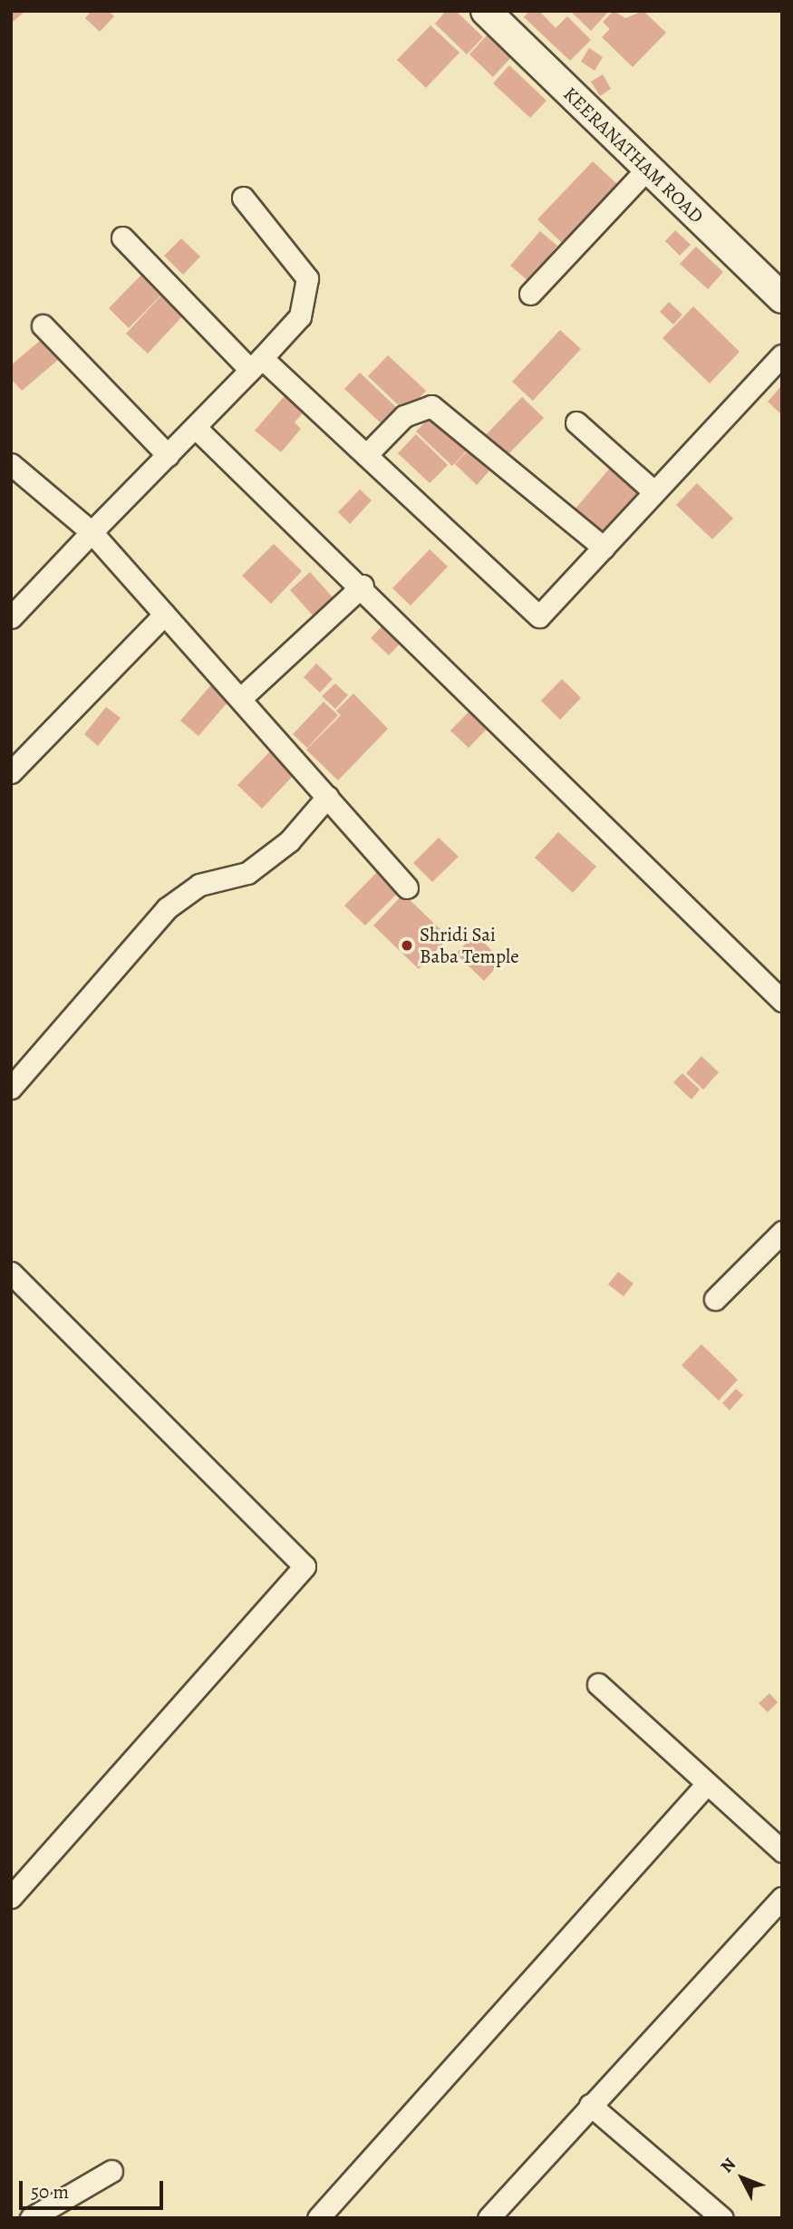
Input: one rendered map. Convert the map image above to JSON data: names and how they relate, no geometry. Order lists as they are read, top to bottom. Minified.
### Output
{"streets":{"street":["KEERANATHAM ROAD"]},"places":["Shridi Sai Baba Temple"],"scale_bar":"50 m","north":"top left"}
